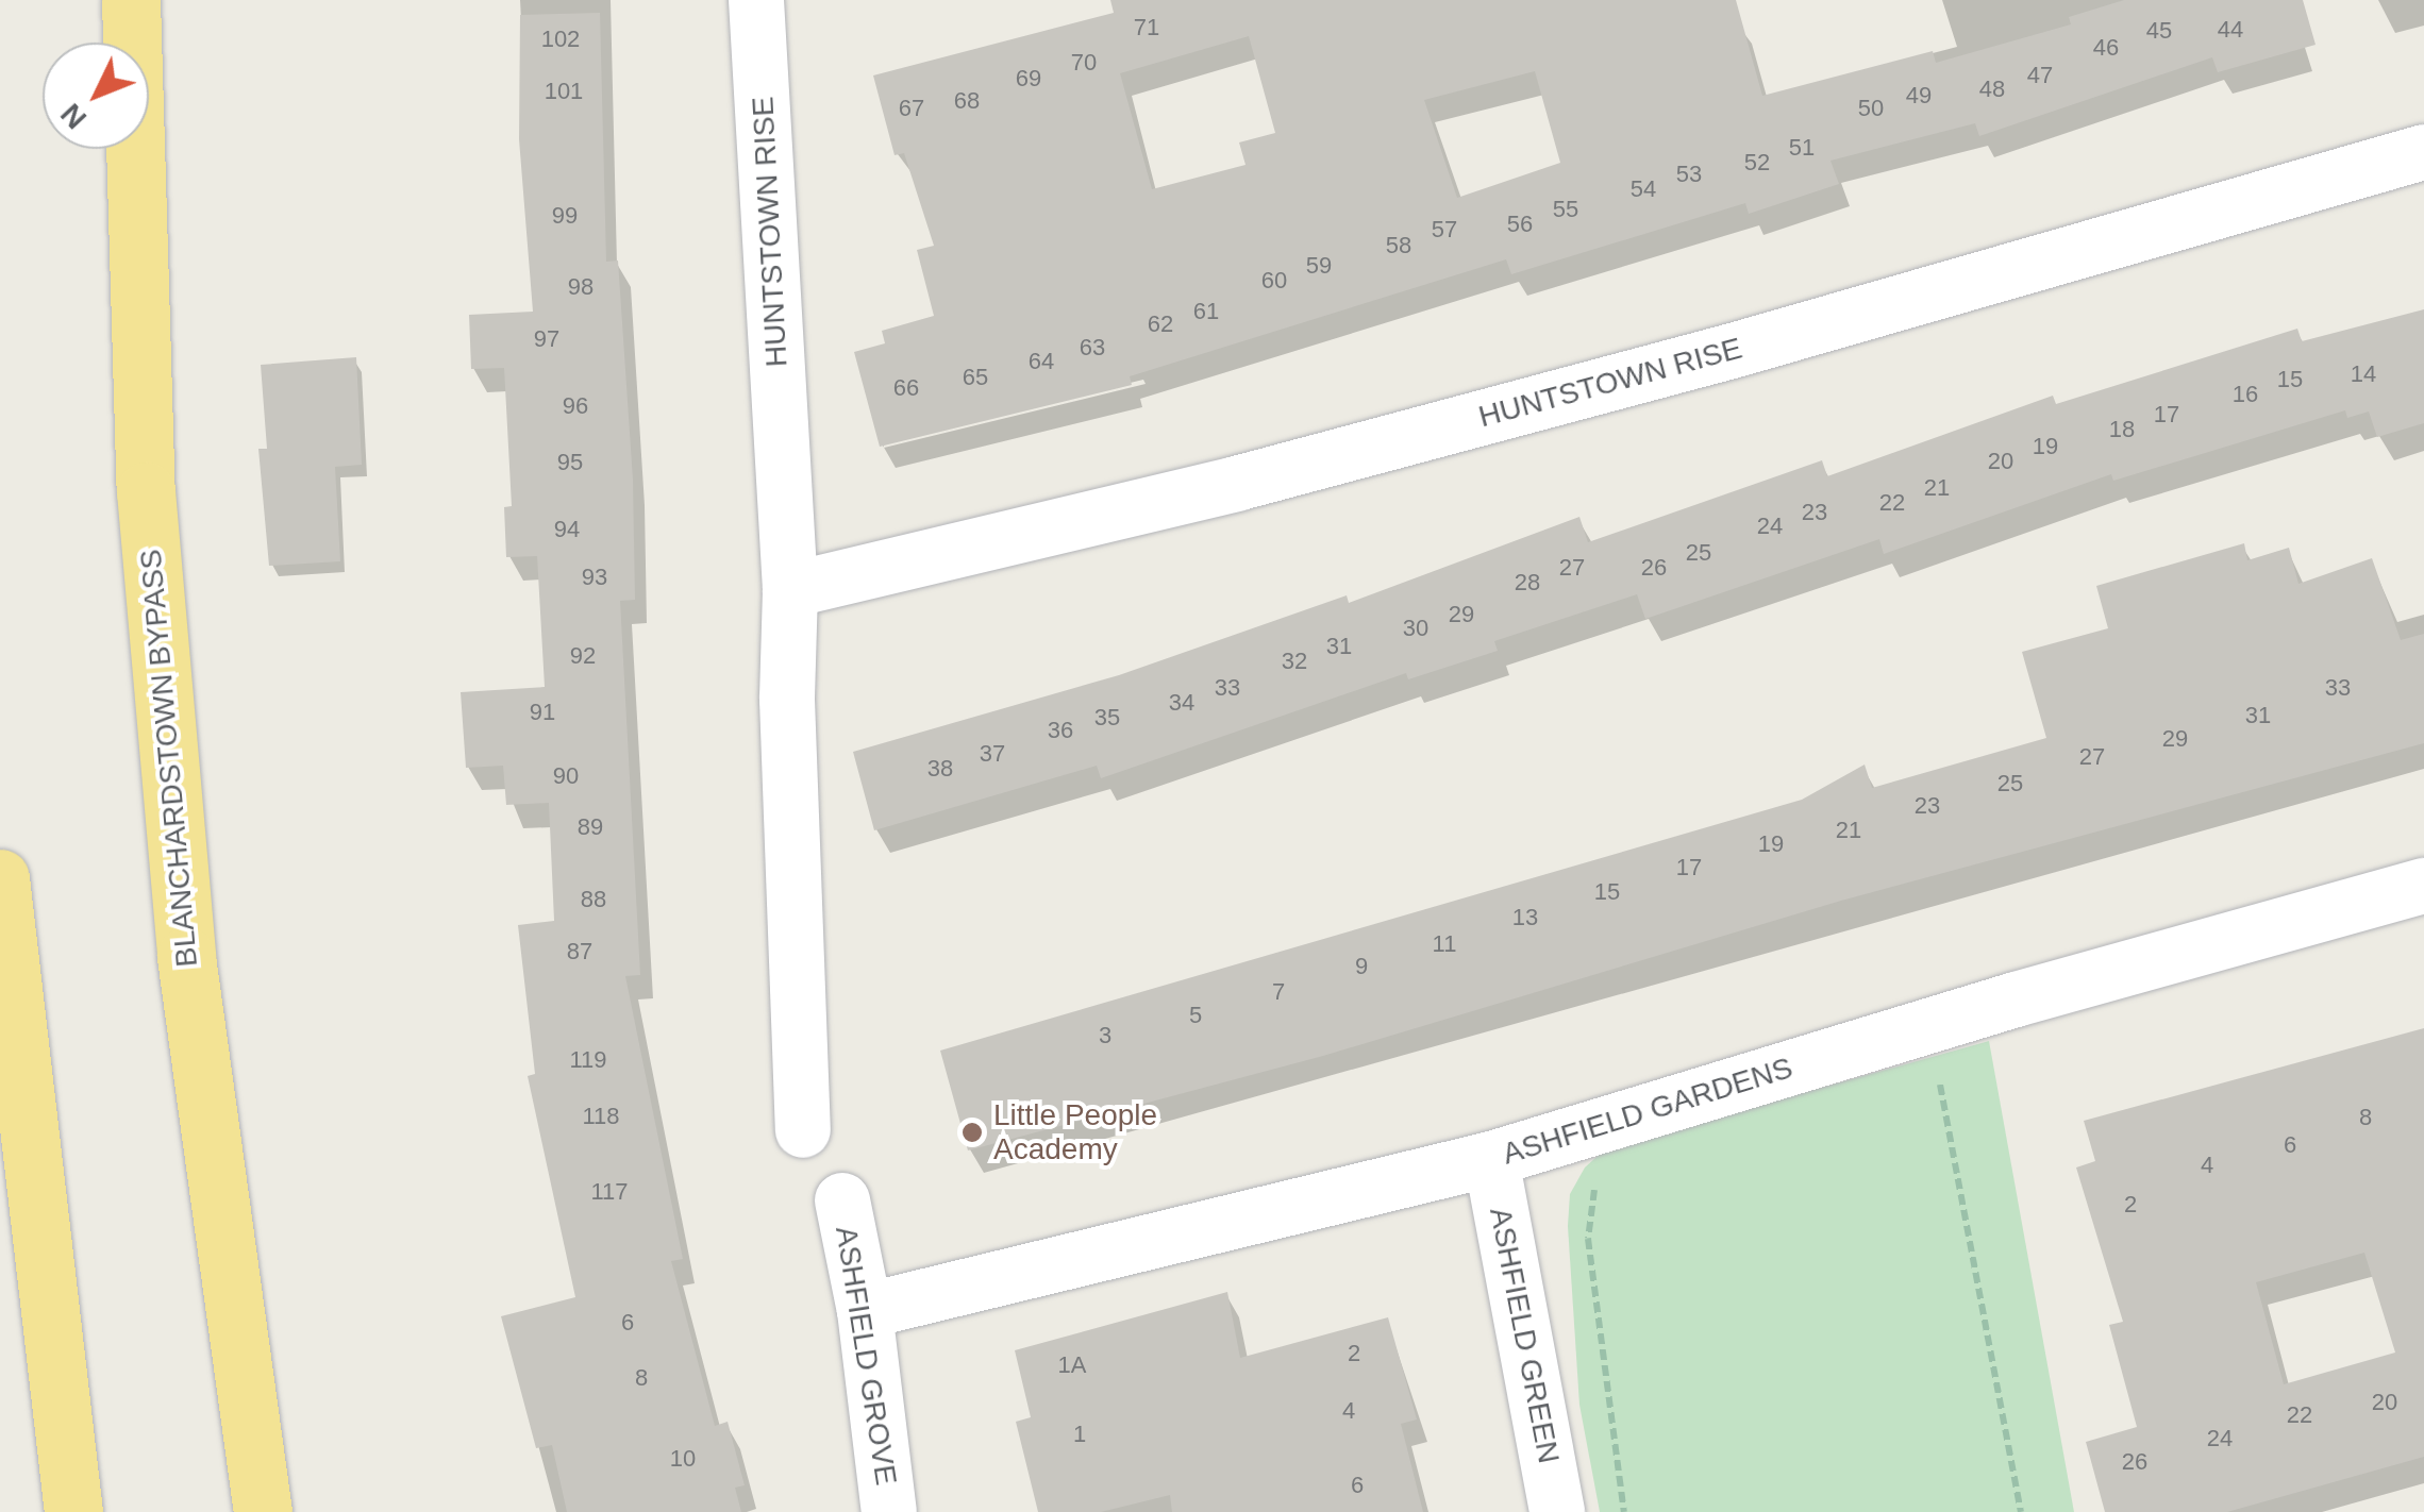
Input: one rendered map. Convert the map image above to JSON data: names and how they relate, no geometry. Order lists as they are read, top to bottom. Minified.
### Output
{"streets":{"highway":["BLANCHARDSTOWN BYPASS"],"street":["HUNTSTOWN RISE","ASHFIELD GARDENS","ASHFIELD GREEN","ASHFIELD GROVE"]},"crossings":[["ASHFIELD GARDENS","ASHFIELD GREEN"],["ASHFIELD GARDENS","ASHFIELD GROVE"]],"places":["Little People Academy"],"house_numbers":["71","44","45","102","46","70","47","69","48","101","49","68","67","50","51","52","53","54","55","99","56","57","58","59","60","98","61","62","97","63","64","14","65","15","66","16","96","17","18","19","20","95","21","22","23","24","94","25","27","26","93","28","29","30","31","92","32","33","33","34","91","31","35","36","29","37","27","38","90","25","23","89","21","19","17","15","88","13","11","87","9","7","5","3","119","118","8","6","4","117","2","6","2","1A","8","20","4","22","1","24","10","26","6"],"north":"bottom left"}
